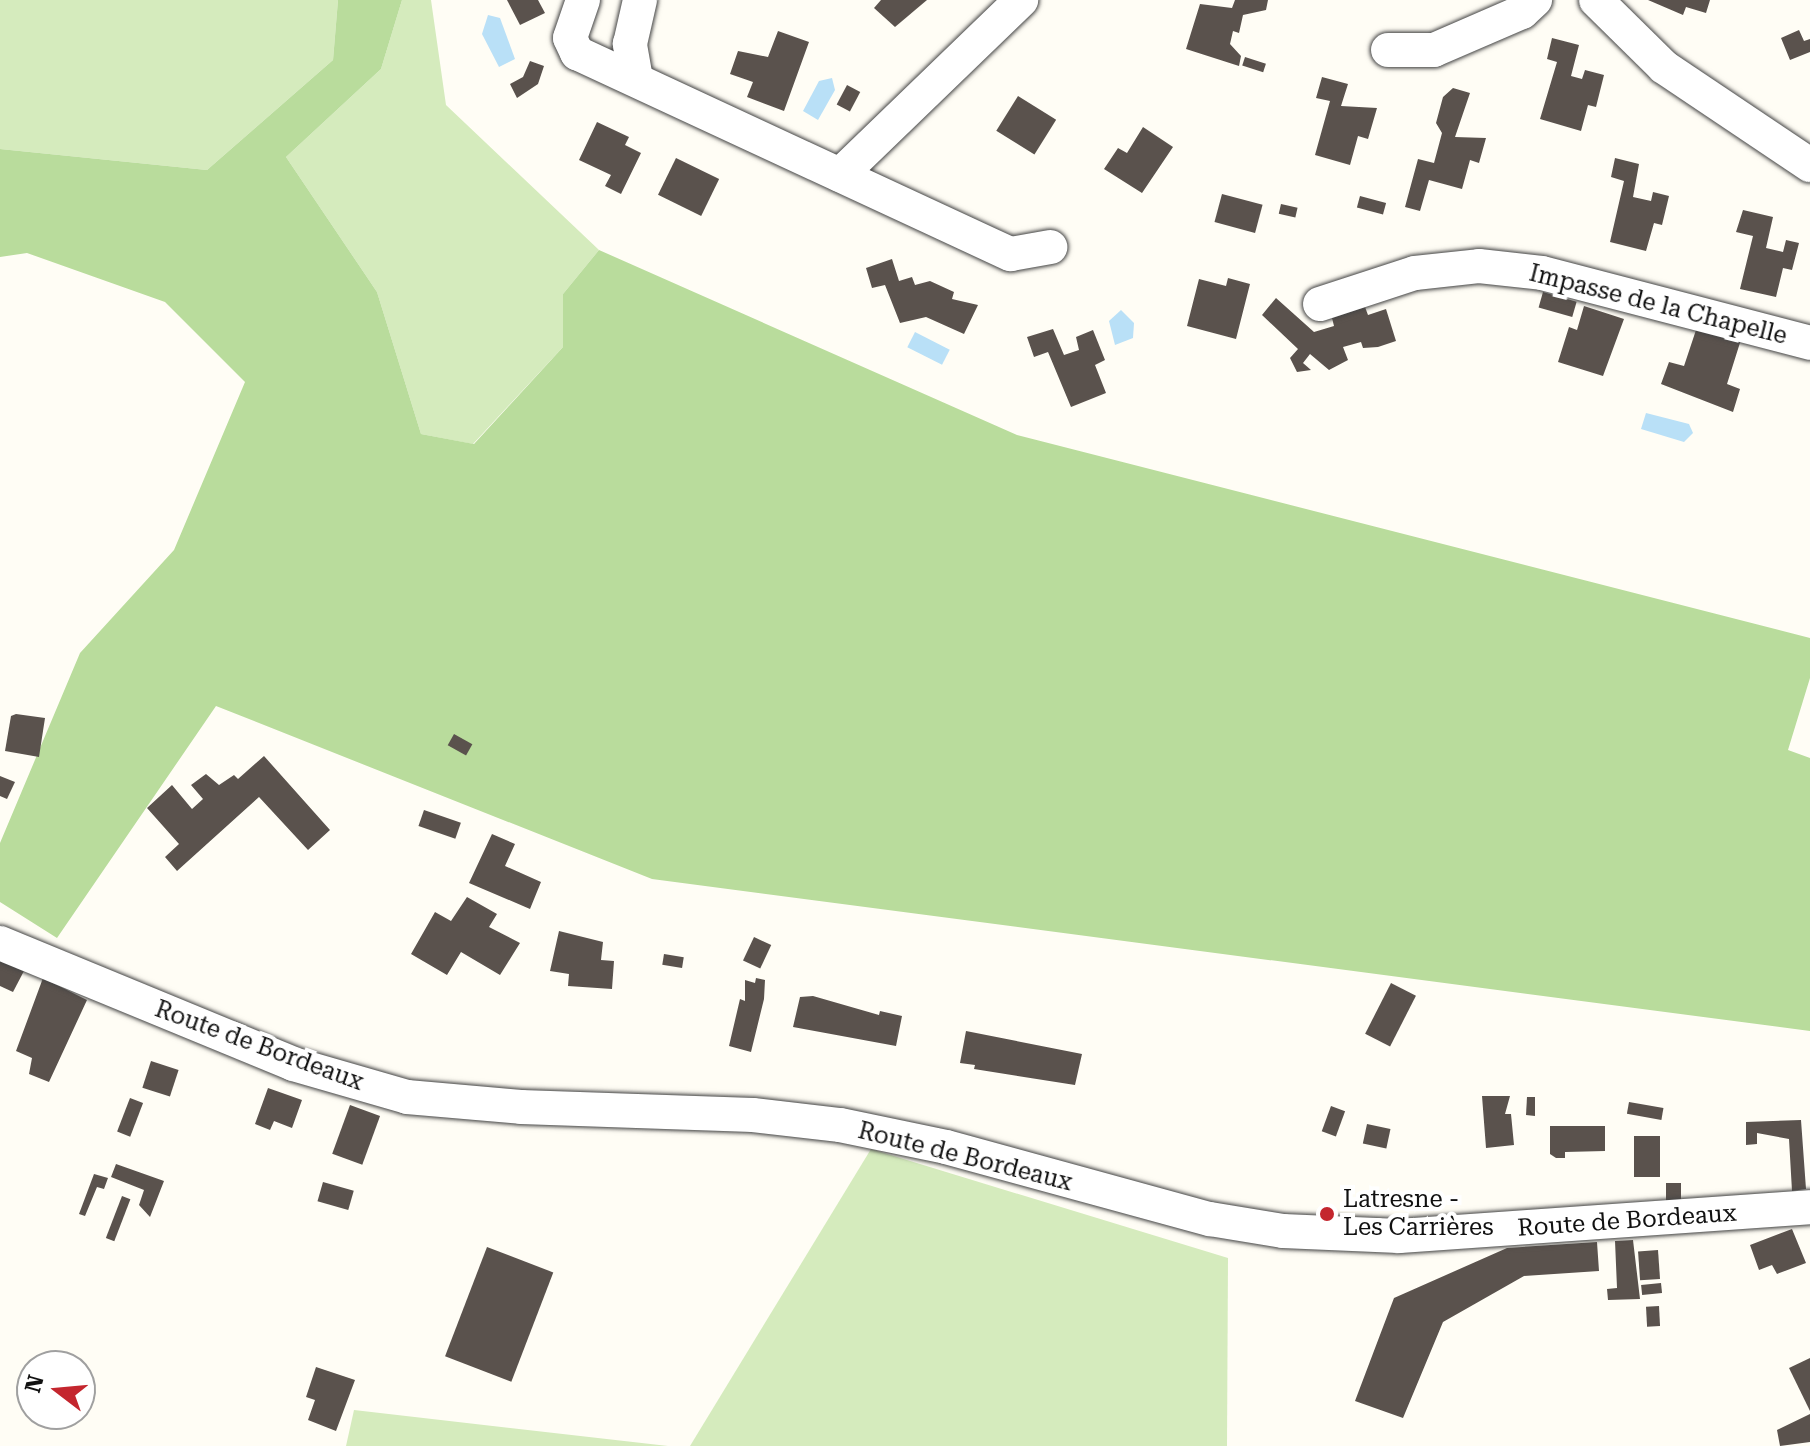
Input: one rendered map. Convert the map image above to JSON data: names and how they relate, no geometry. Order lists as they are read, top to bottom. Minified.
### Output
{"streets":{"street":["Impasse de la Chapelle","Route de Bordeaux"]},"places":["Latresne - Les Carrières"],"north":"left"}
